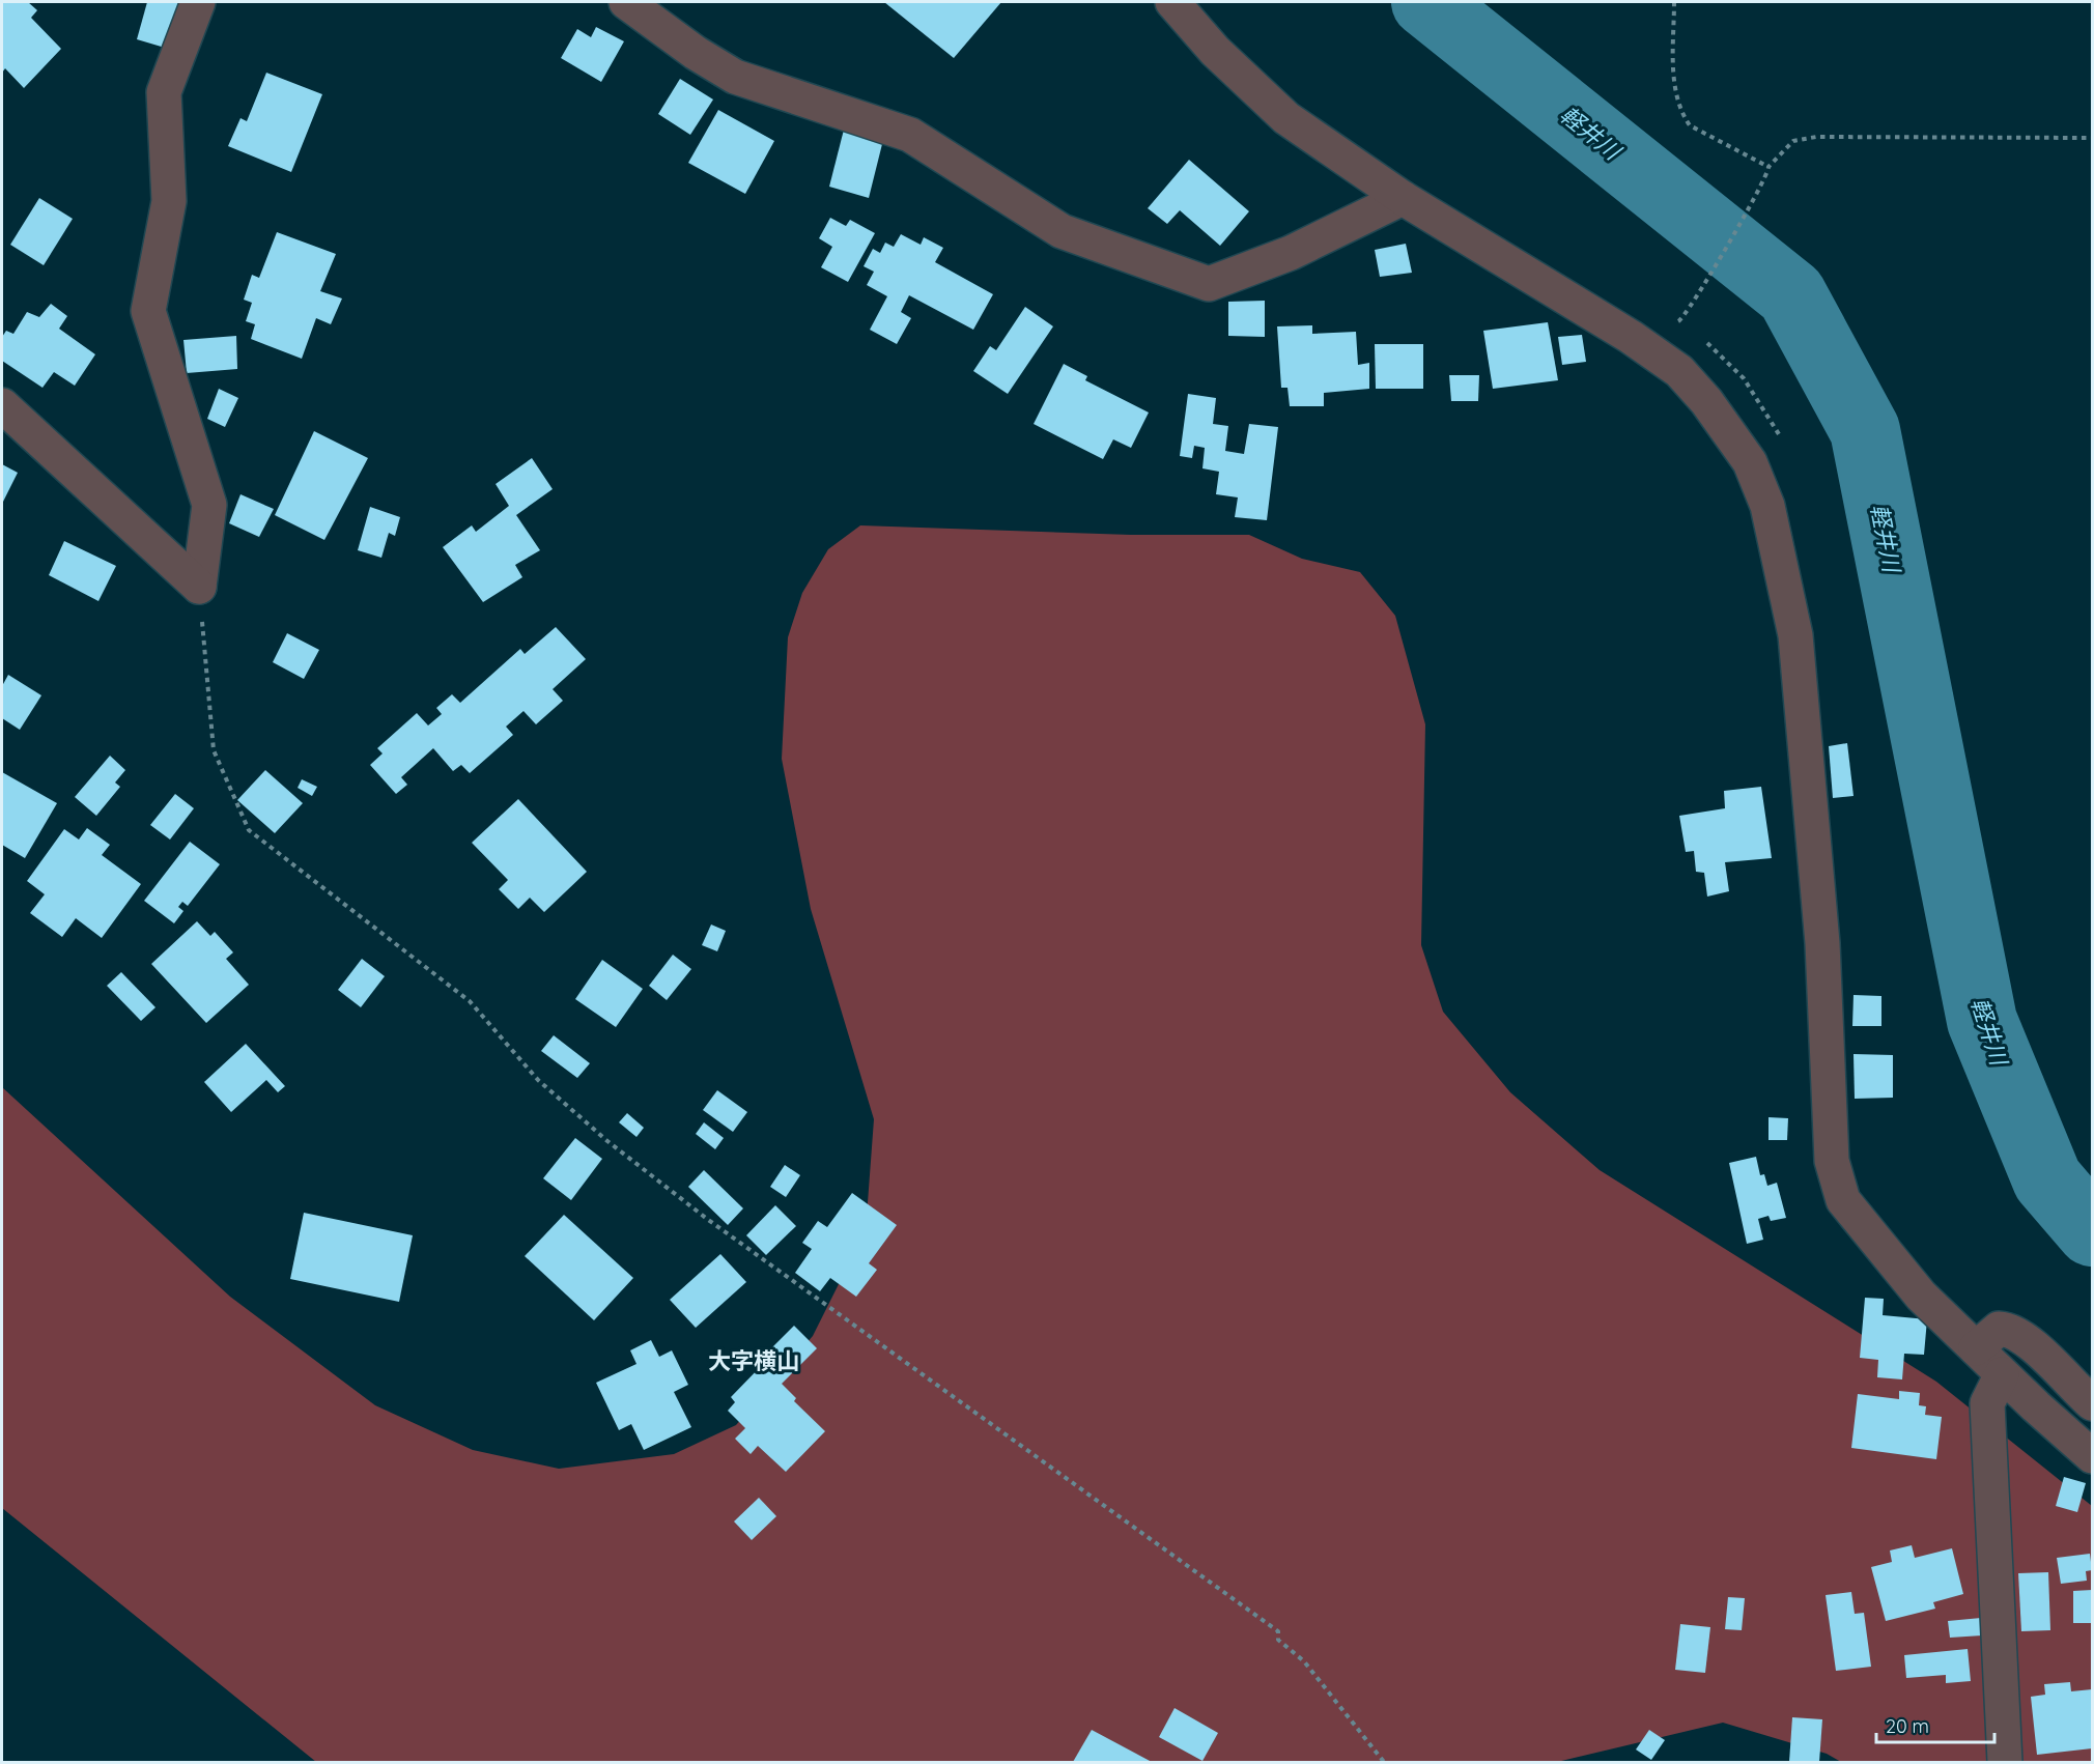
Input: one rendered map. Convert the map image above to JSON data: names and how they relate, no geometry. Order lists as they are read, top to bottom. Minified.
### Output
{"districts":["大字横山"],"water":["軽井川"],"scale_bar":"20 m"}
